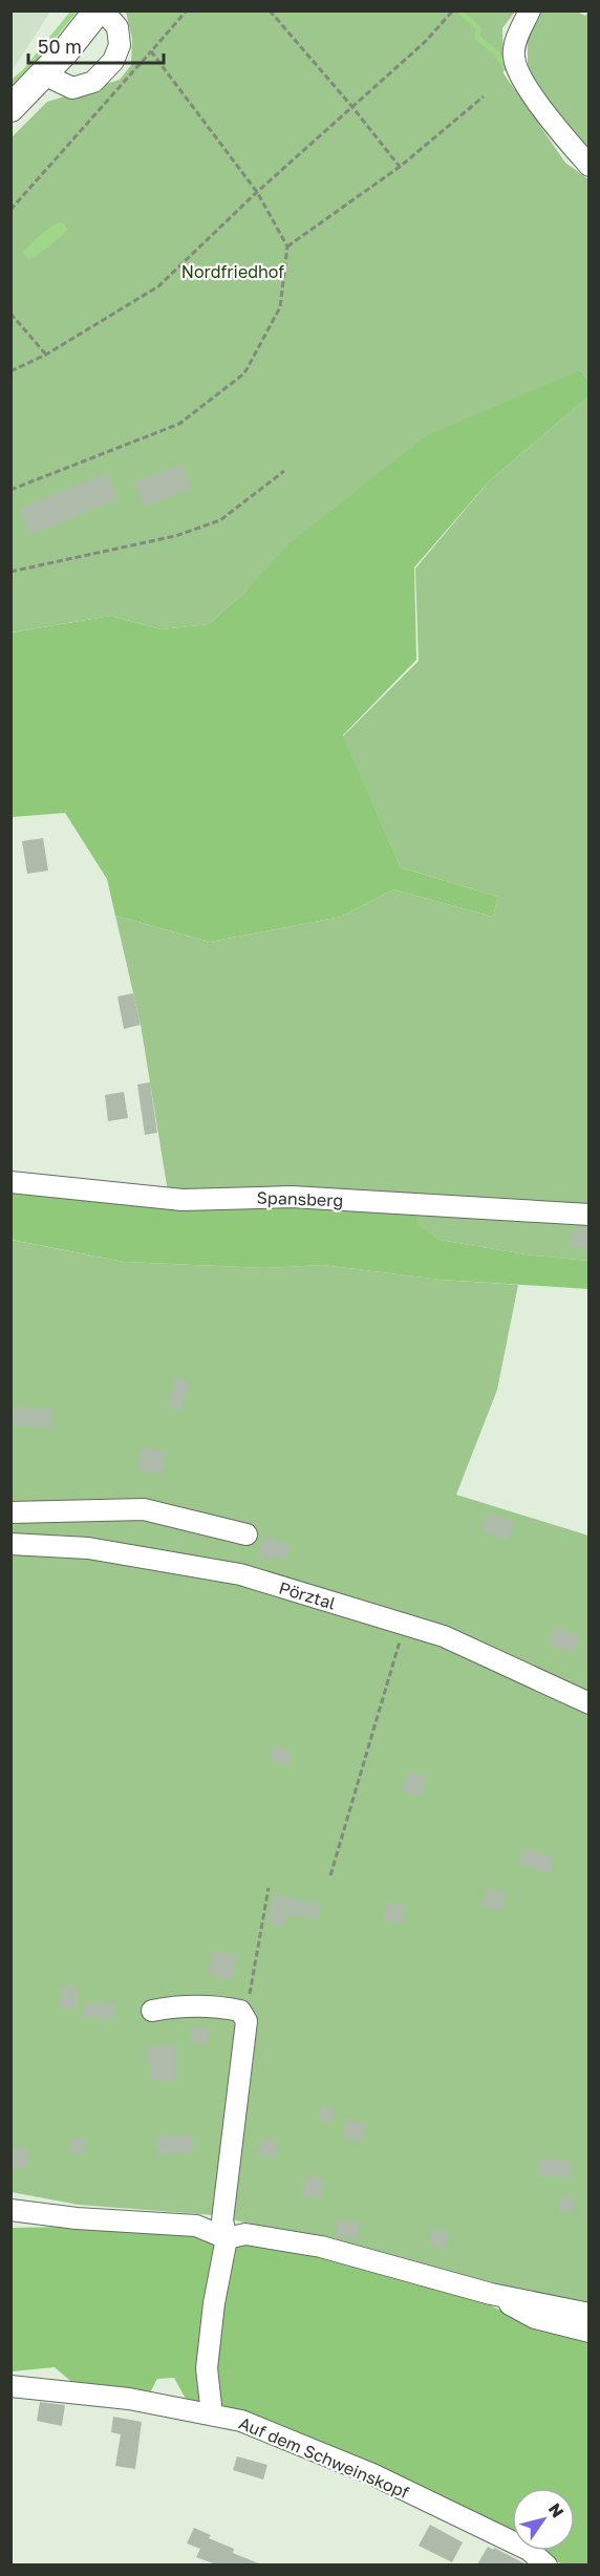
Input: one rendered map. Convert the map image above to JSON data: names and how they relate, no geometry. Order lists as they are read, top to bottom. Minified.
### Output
{"streets":{"street":["Spansberg","Pörztal","Auf dem Schweinskopf"]},"parks":["Nordfriedhof"],"scale_bar":"50 m","north":"top right"}
